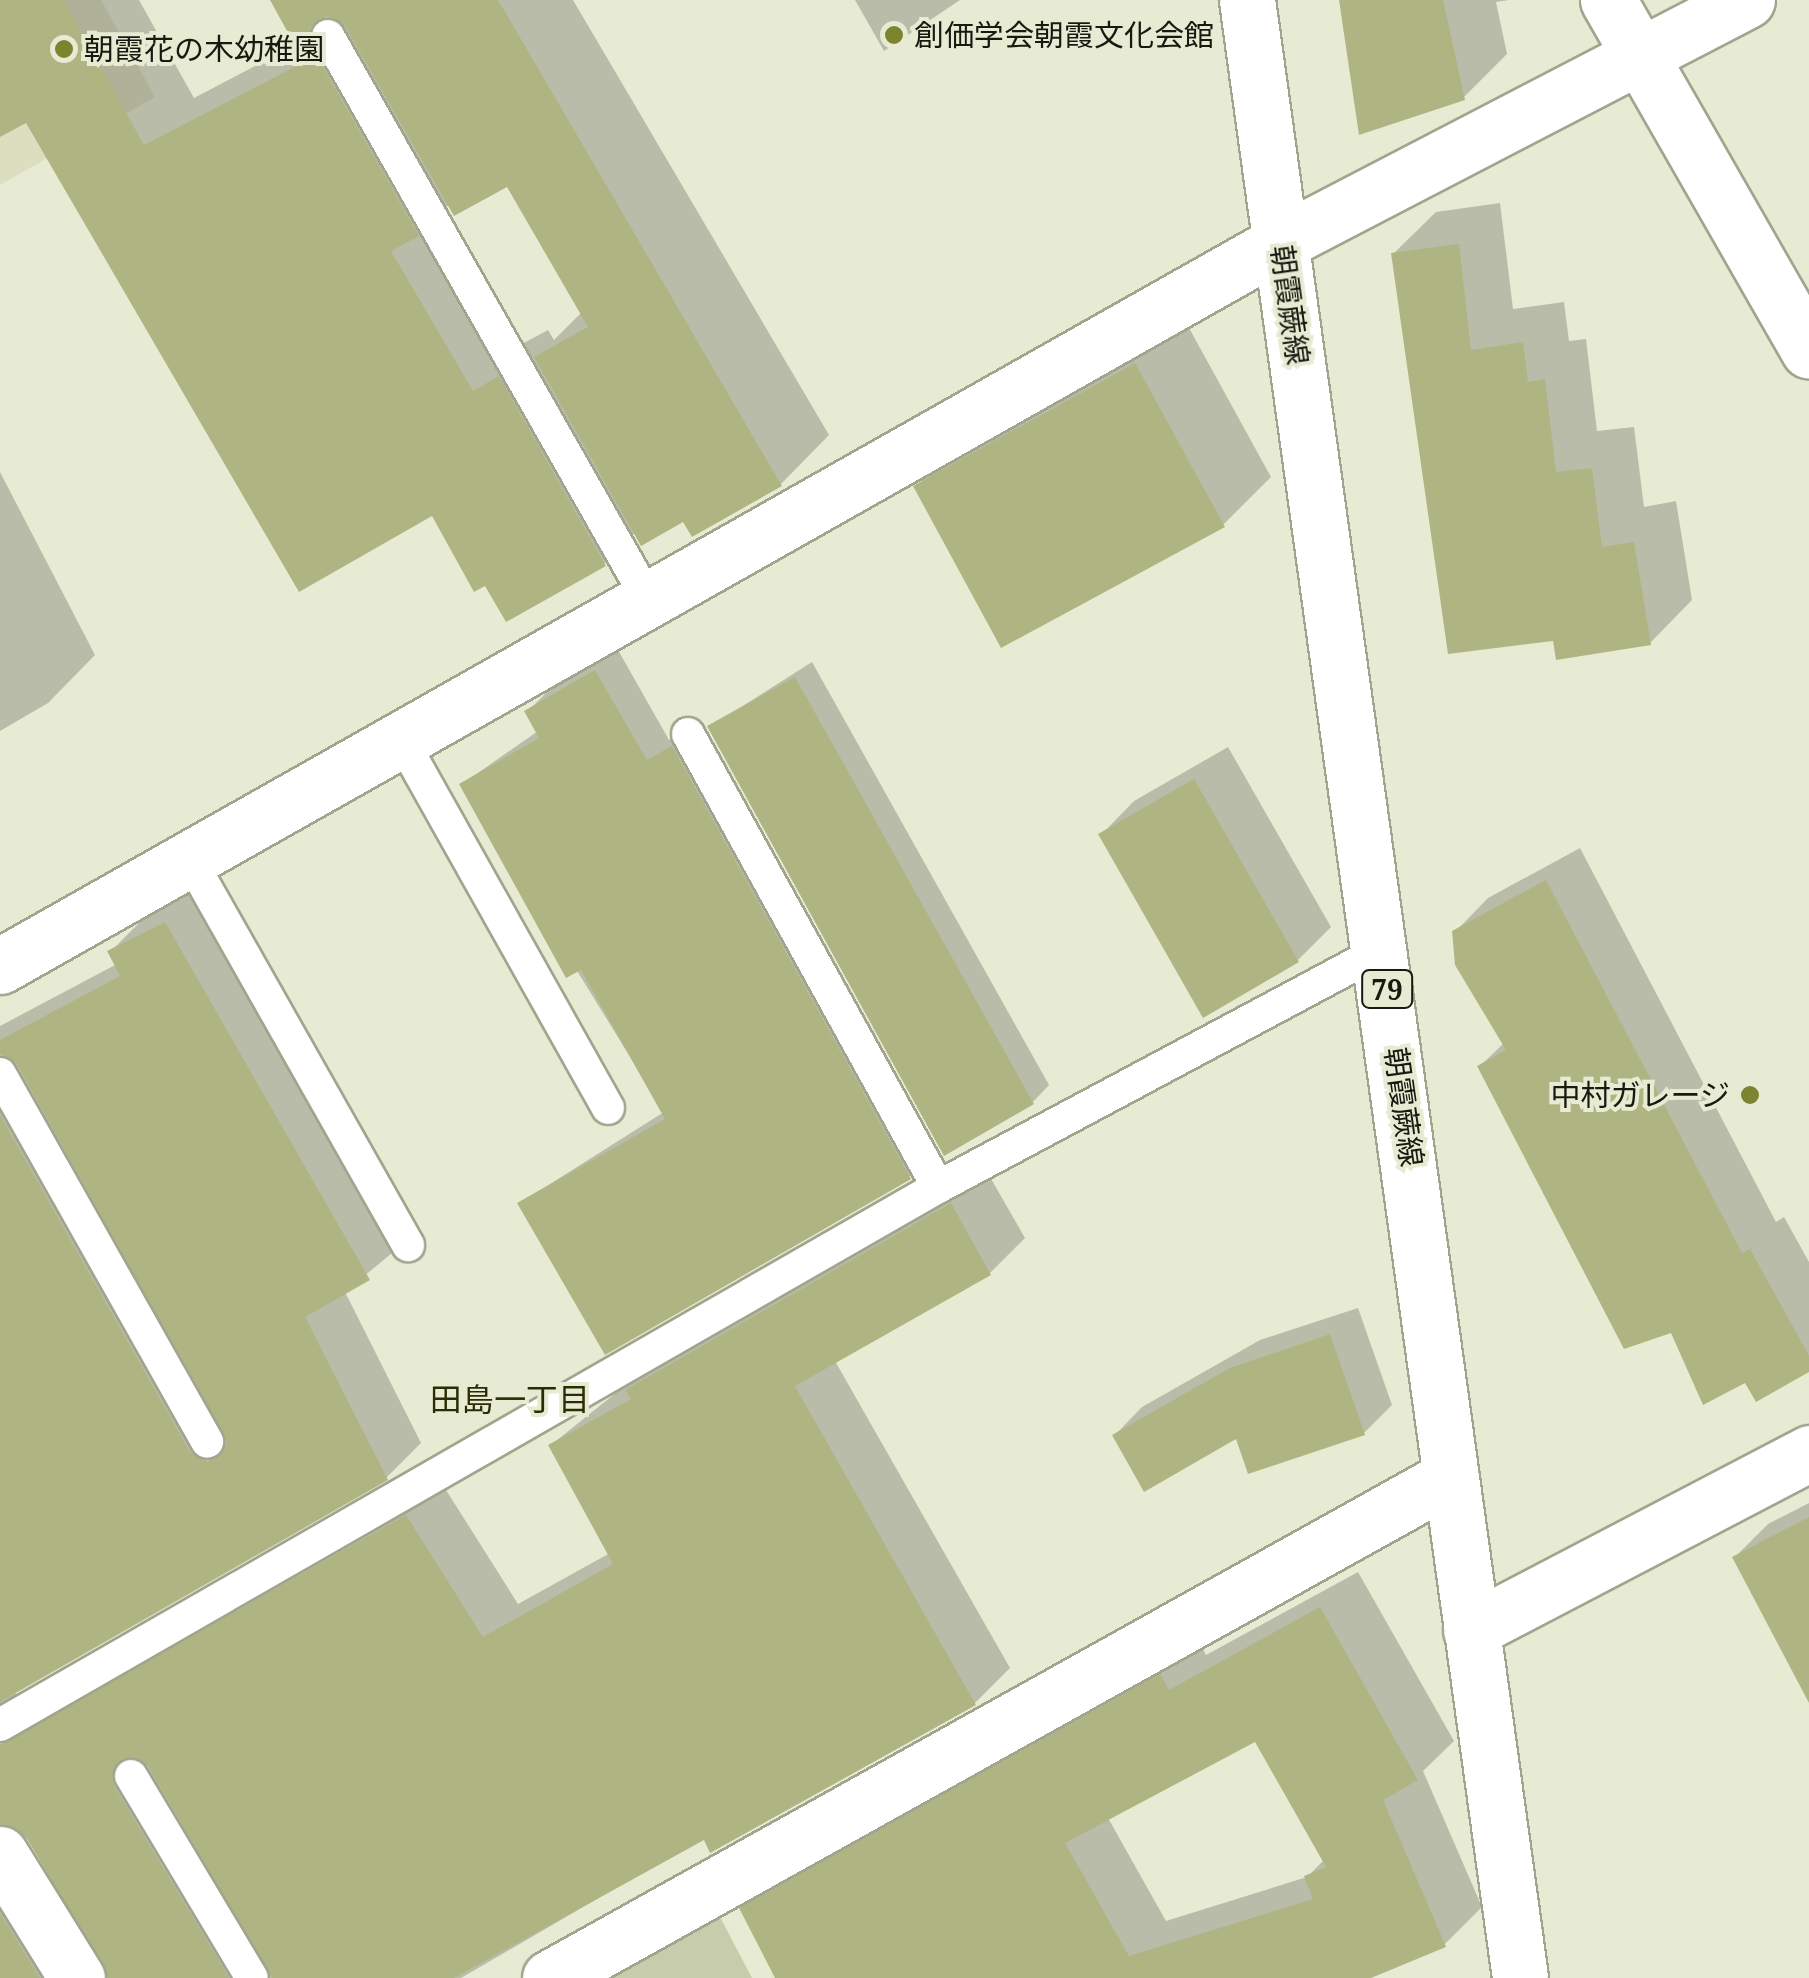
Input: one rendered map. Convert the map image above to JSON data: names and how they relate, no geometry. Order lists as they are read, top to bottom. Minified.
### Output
{"streets":{"street":["朝霞蕨線","79"]},"districts":["田島一丁目"],"places":["創価学会朝霞文化会館","朝霞花の木幼稚園","中村ガレージ"]}
